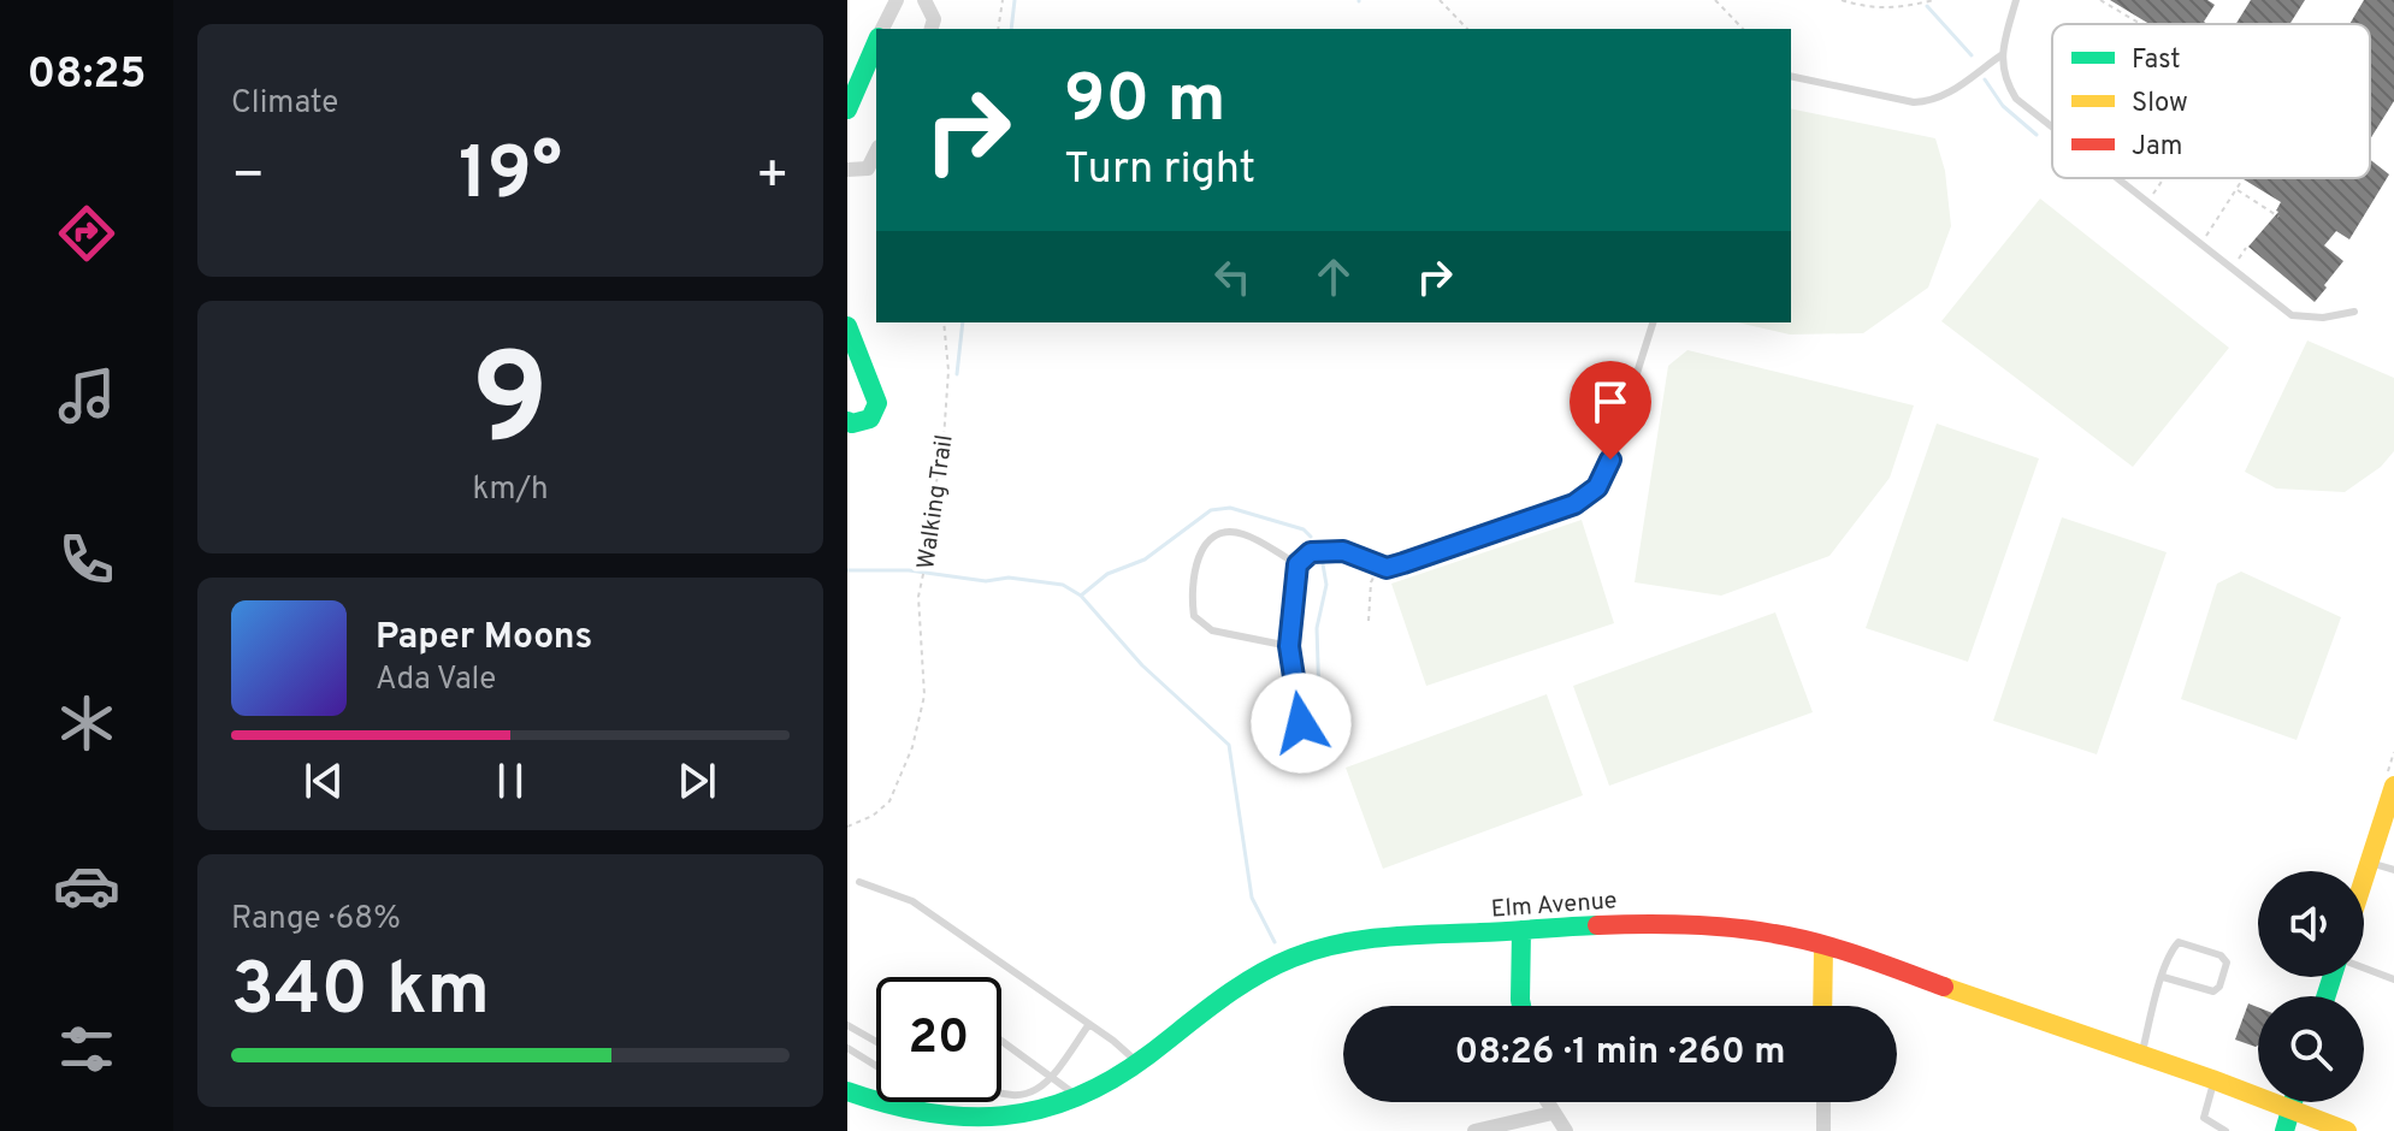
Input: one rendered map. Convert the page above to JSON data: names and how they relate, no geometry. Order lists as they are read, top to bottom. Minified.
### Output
{"streets":{"main road":["Elm Avenue"],"path":["Walking Trail"]},"legend":["Fast","Slow","Jam"],"page":{"tabs":"08:25","tile":["Climate",["9","km/h"],["Range · 68%","340 km"]],"turn":["90 m","Turn right"],"heat":["−","19°","+"],"song":["Paper Moons","Ada Vale"],"limit":"20","trip":"08:26 · 1 min · 260 m"}}
